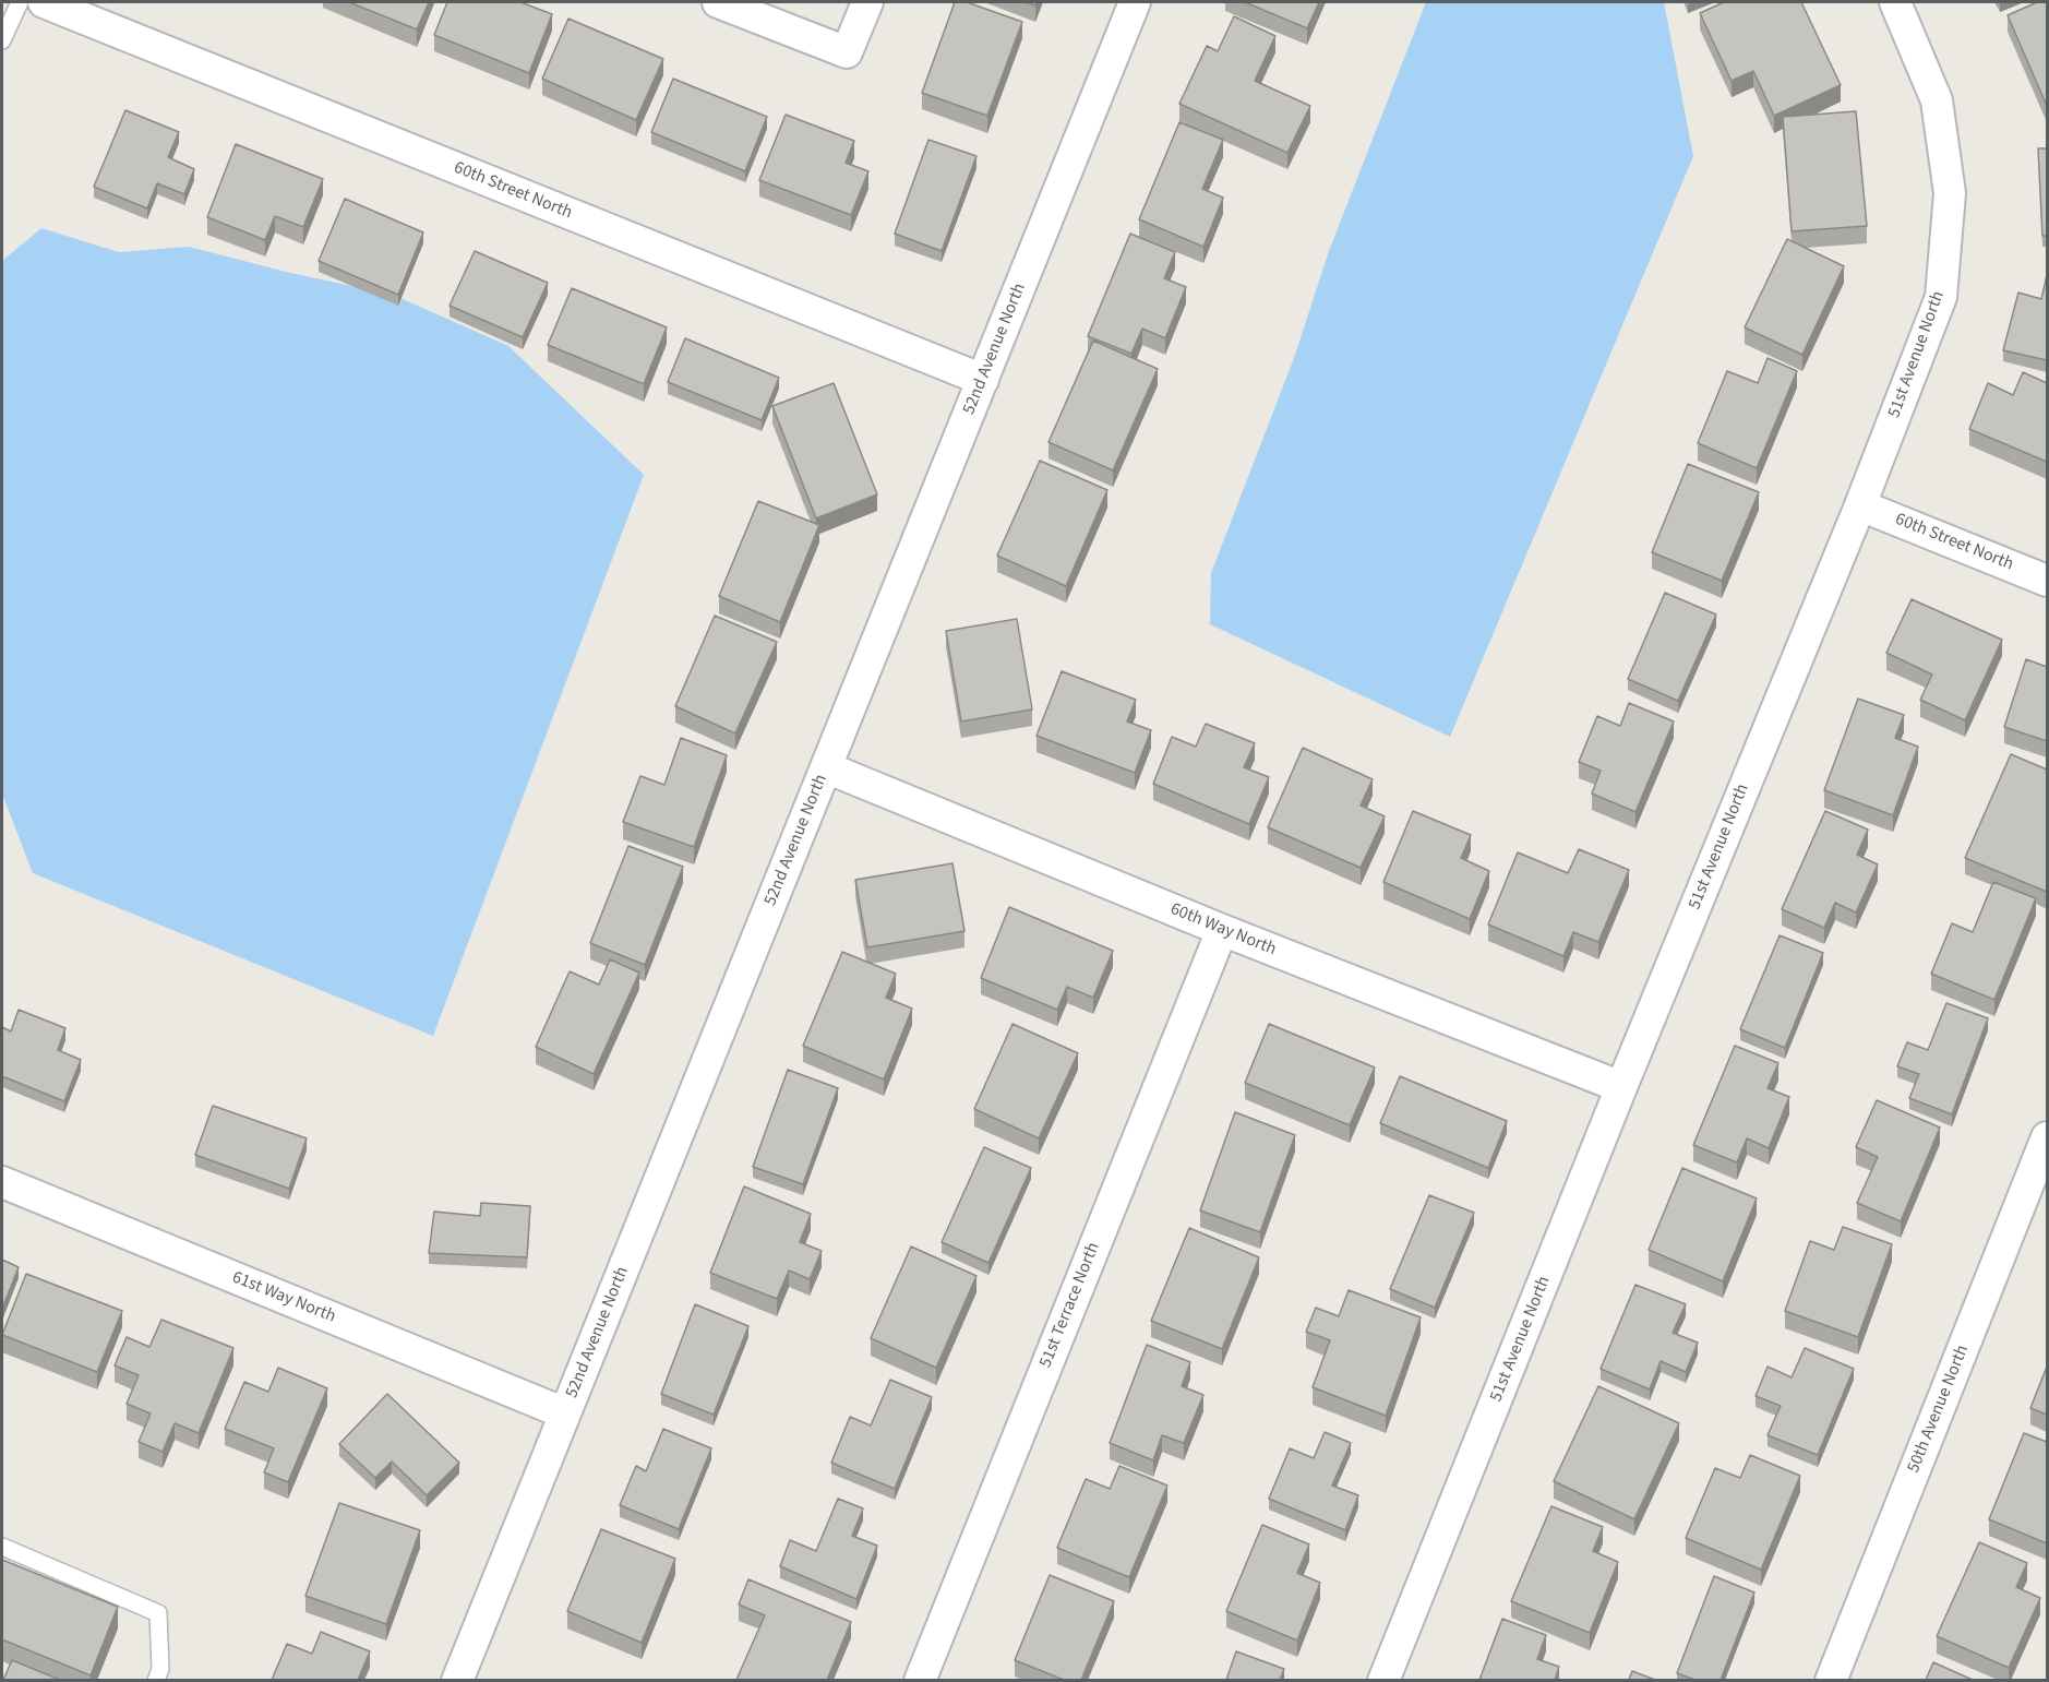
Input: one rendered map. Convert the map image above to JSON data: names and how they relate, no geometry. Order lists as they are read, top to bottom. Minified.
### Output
{"streets":{"street":["60th Street North","52nd Avenue North","51st Avenue North","60th Way North","61st Way North","51st Terrace North","50th Avenue North"]},"crossings":[["60th Street North","52nd Avenue North"],["60th Street North","51st Avenue North"],["52nd Avenue North","60th Way North"],["52nd Avenue North","61st Way North"],["51st Avenue North","60th Way North"],["60th Way North","51st Terrace North"]]}
